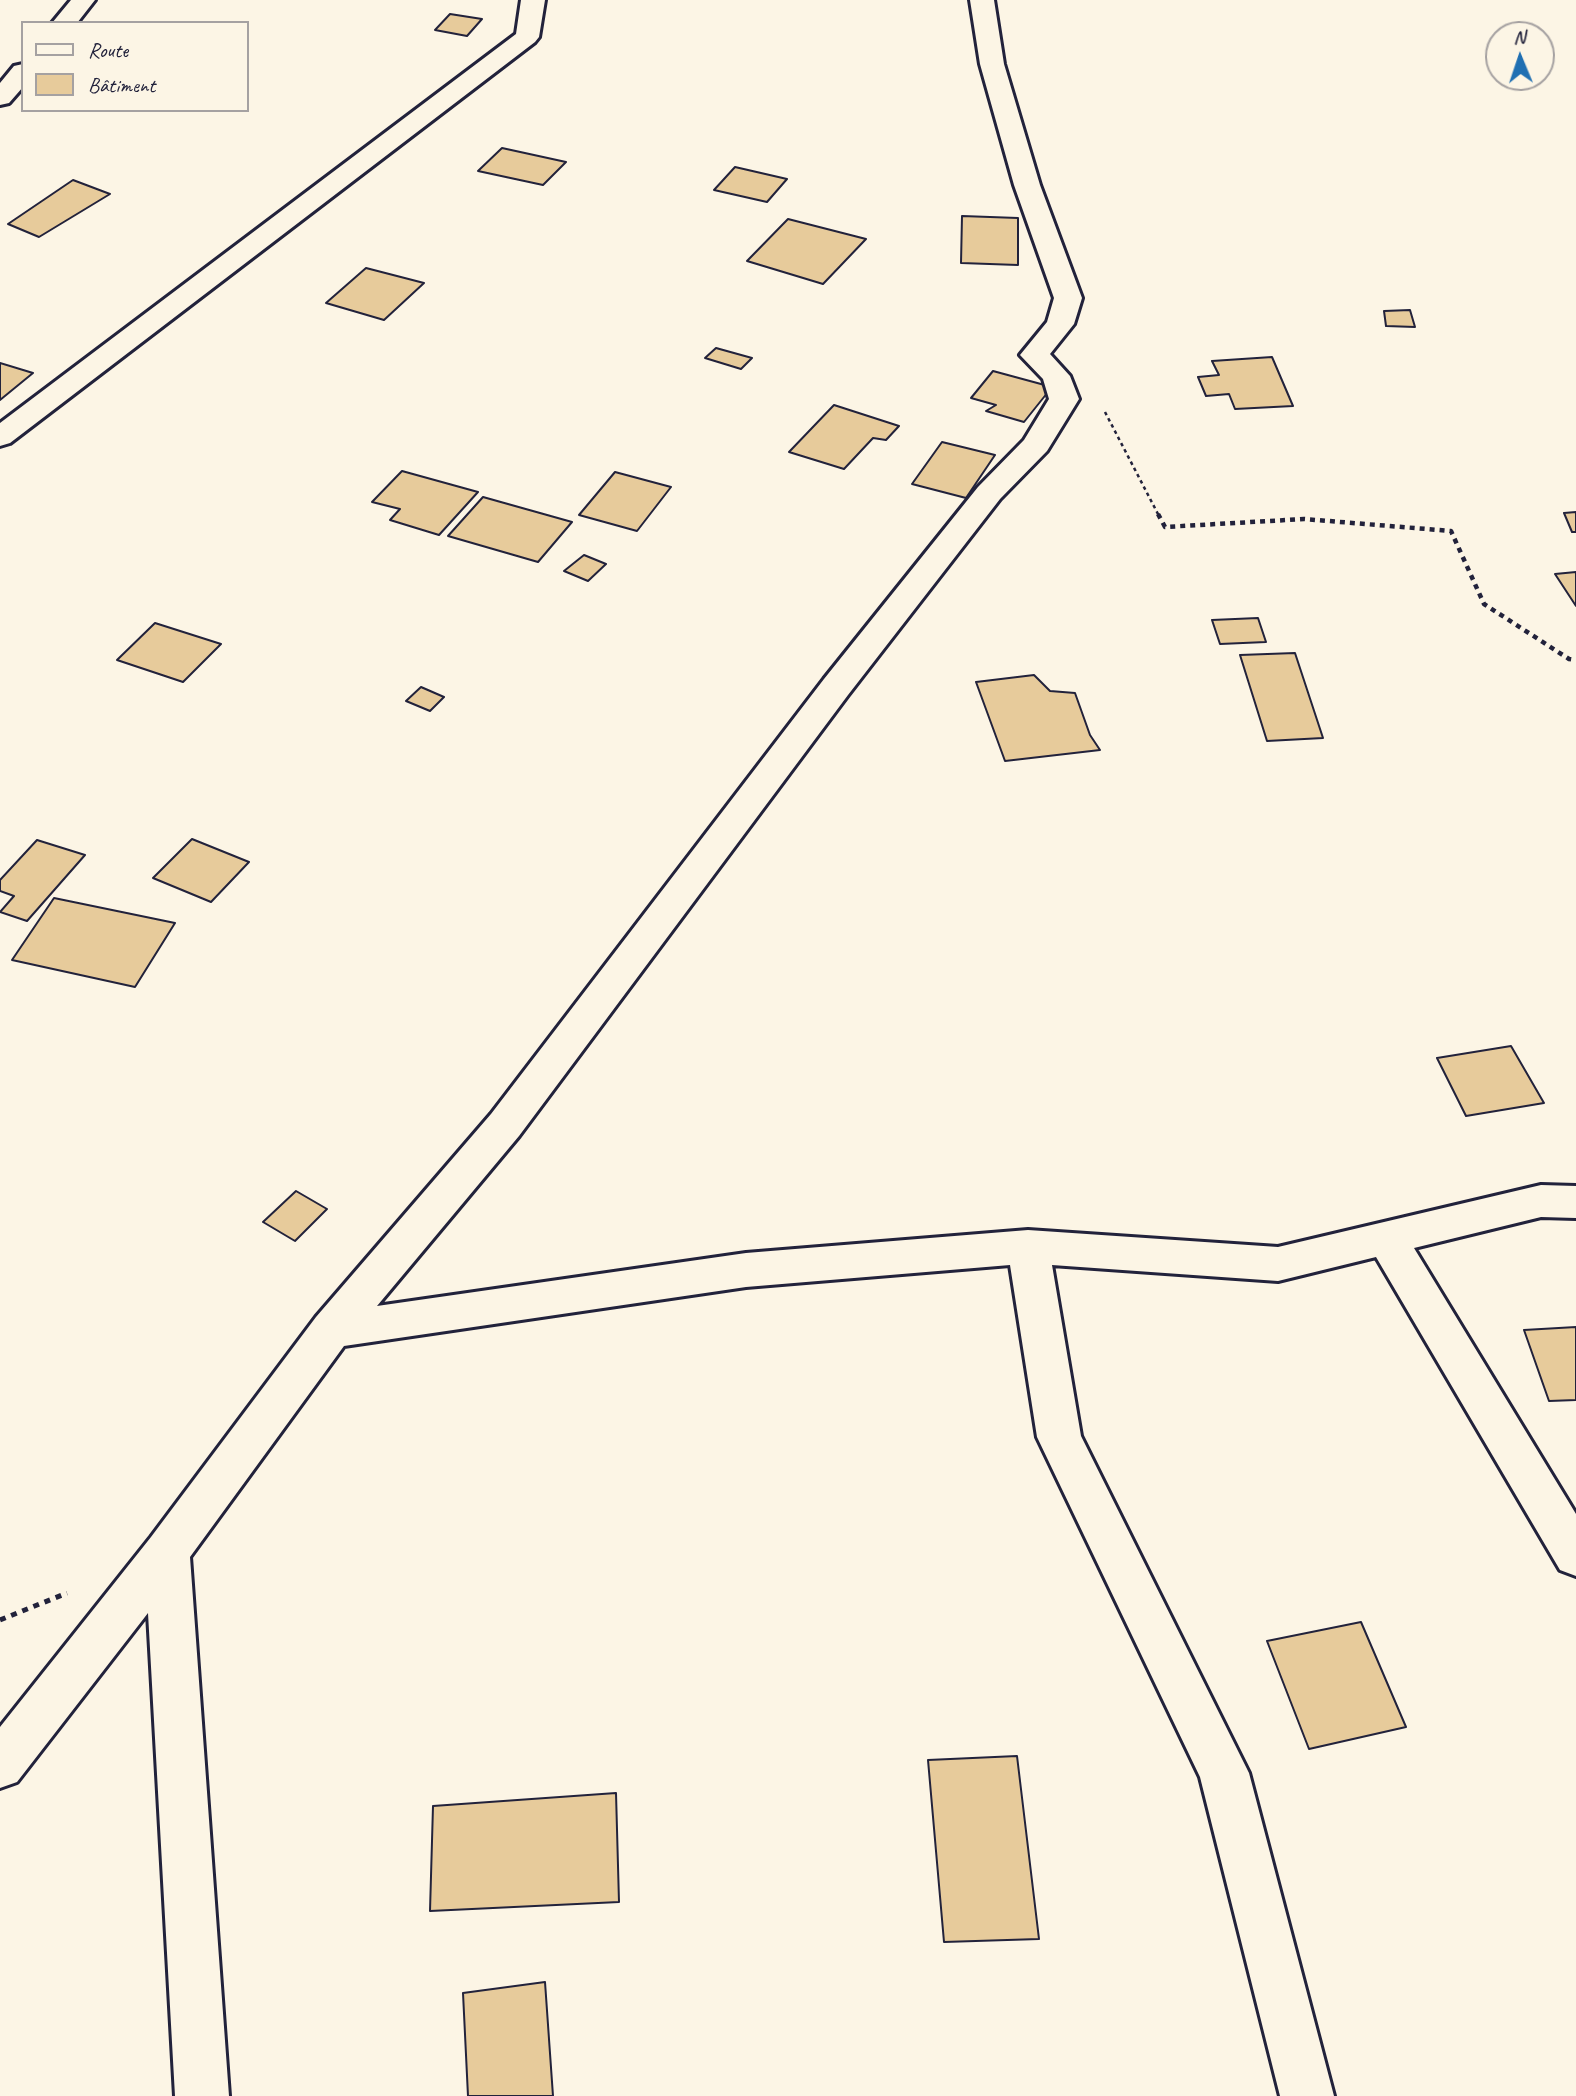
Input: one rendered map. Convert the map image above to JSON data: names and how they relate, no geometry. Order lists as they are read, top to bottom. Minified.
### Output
{"legend":["Route","Bâtiment"],"north":"top"}
